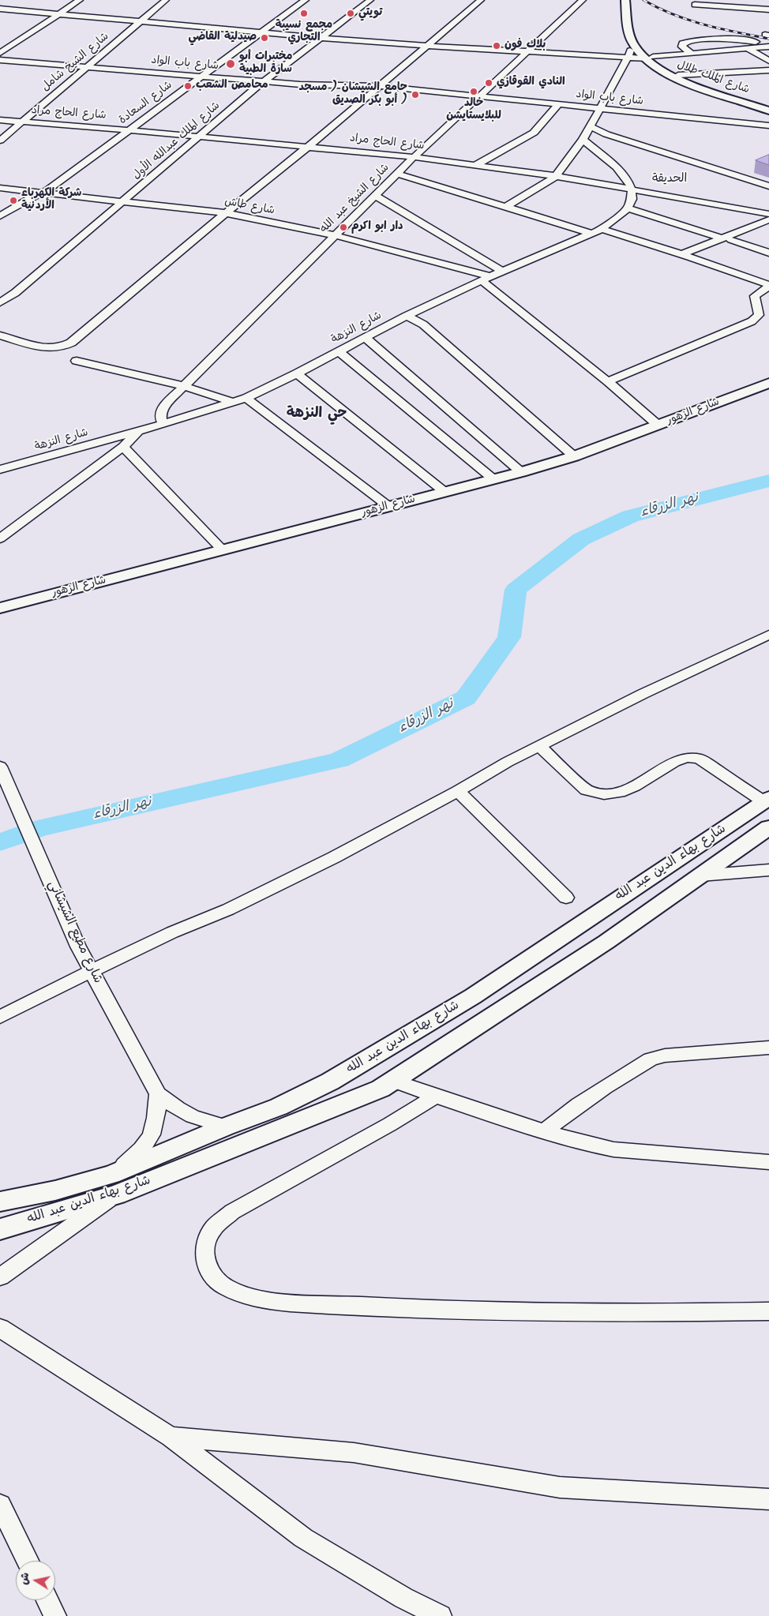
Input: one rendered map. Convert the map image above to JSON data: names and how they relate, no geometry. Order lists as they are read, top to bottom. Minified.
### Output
{"streets":{"main road":["شارع الملك طلال","شارع الزهور","شارع بهاء الدين عبد الله"],"street":["شارع الشيخ شامل","شارع باب الواد","شارع السعادة","شارع الحاج مراد","شارع الملك عبدالله الأول","شارع الشيخ عبد الله","شارع طاش","شارع النزهة","شارع مطيع الشيشاني"]},"crossings":[["شارع الشيخ شامل","شارع باب الواد"],["شارع الشيخ شامل","شارع الحاج مراد"],["شارع باب الواد","شارع السعادة"],["شارع باب الواد","شارع الملك عبدالله الأول"],["شارع باب الواد","شارع الشيخ عبد الله"],["شارع السعادة","شارع الحاج مراد"],["شارع السعادة","شارع طاش"],["شارع الحاج مراد","شارع الملك عبدالله الأول"],["شارع الحاج مراد","شارع الشيخ عبد الله"],["شارع الملك عبدالله الأول","شارع طاش"],["شارع الشيخ عبد الله","شارع طاش"],["شارع الشيخ عبد الله","شارع النزهة"],["شارع طاش","شارع النزهة"],["شارع بهاء الدين عبد الله","شارع مطيع الشيشاني"]],"districts":["الحديقة","حي النزهة"],"water":["نهر الزرقاء"],"places":["مجمع نسيبة التجاري","تويتي","صيدلية القاضي","بلاك فون","مختبرات أبو سارة الطبية","النادي القوقازي","محامص الشعب","خالد للبلايستايشن","جامع الشيشان ( مسجد أبو بكر الصديق )","شركة الكهرباء الأردنية","دار ابو اكرم"],"north":"left"}
